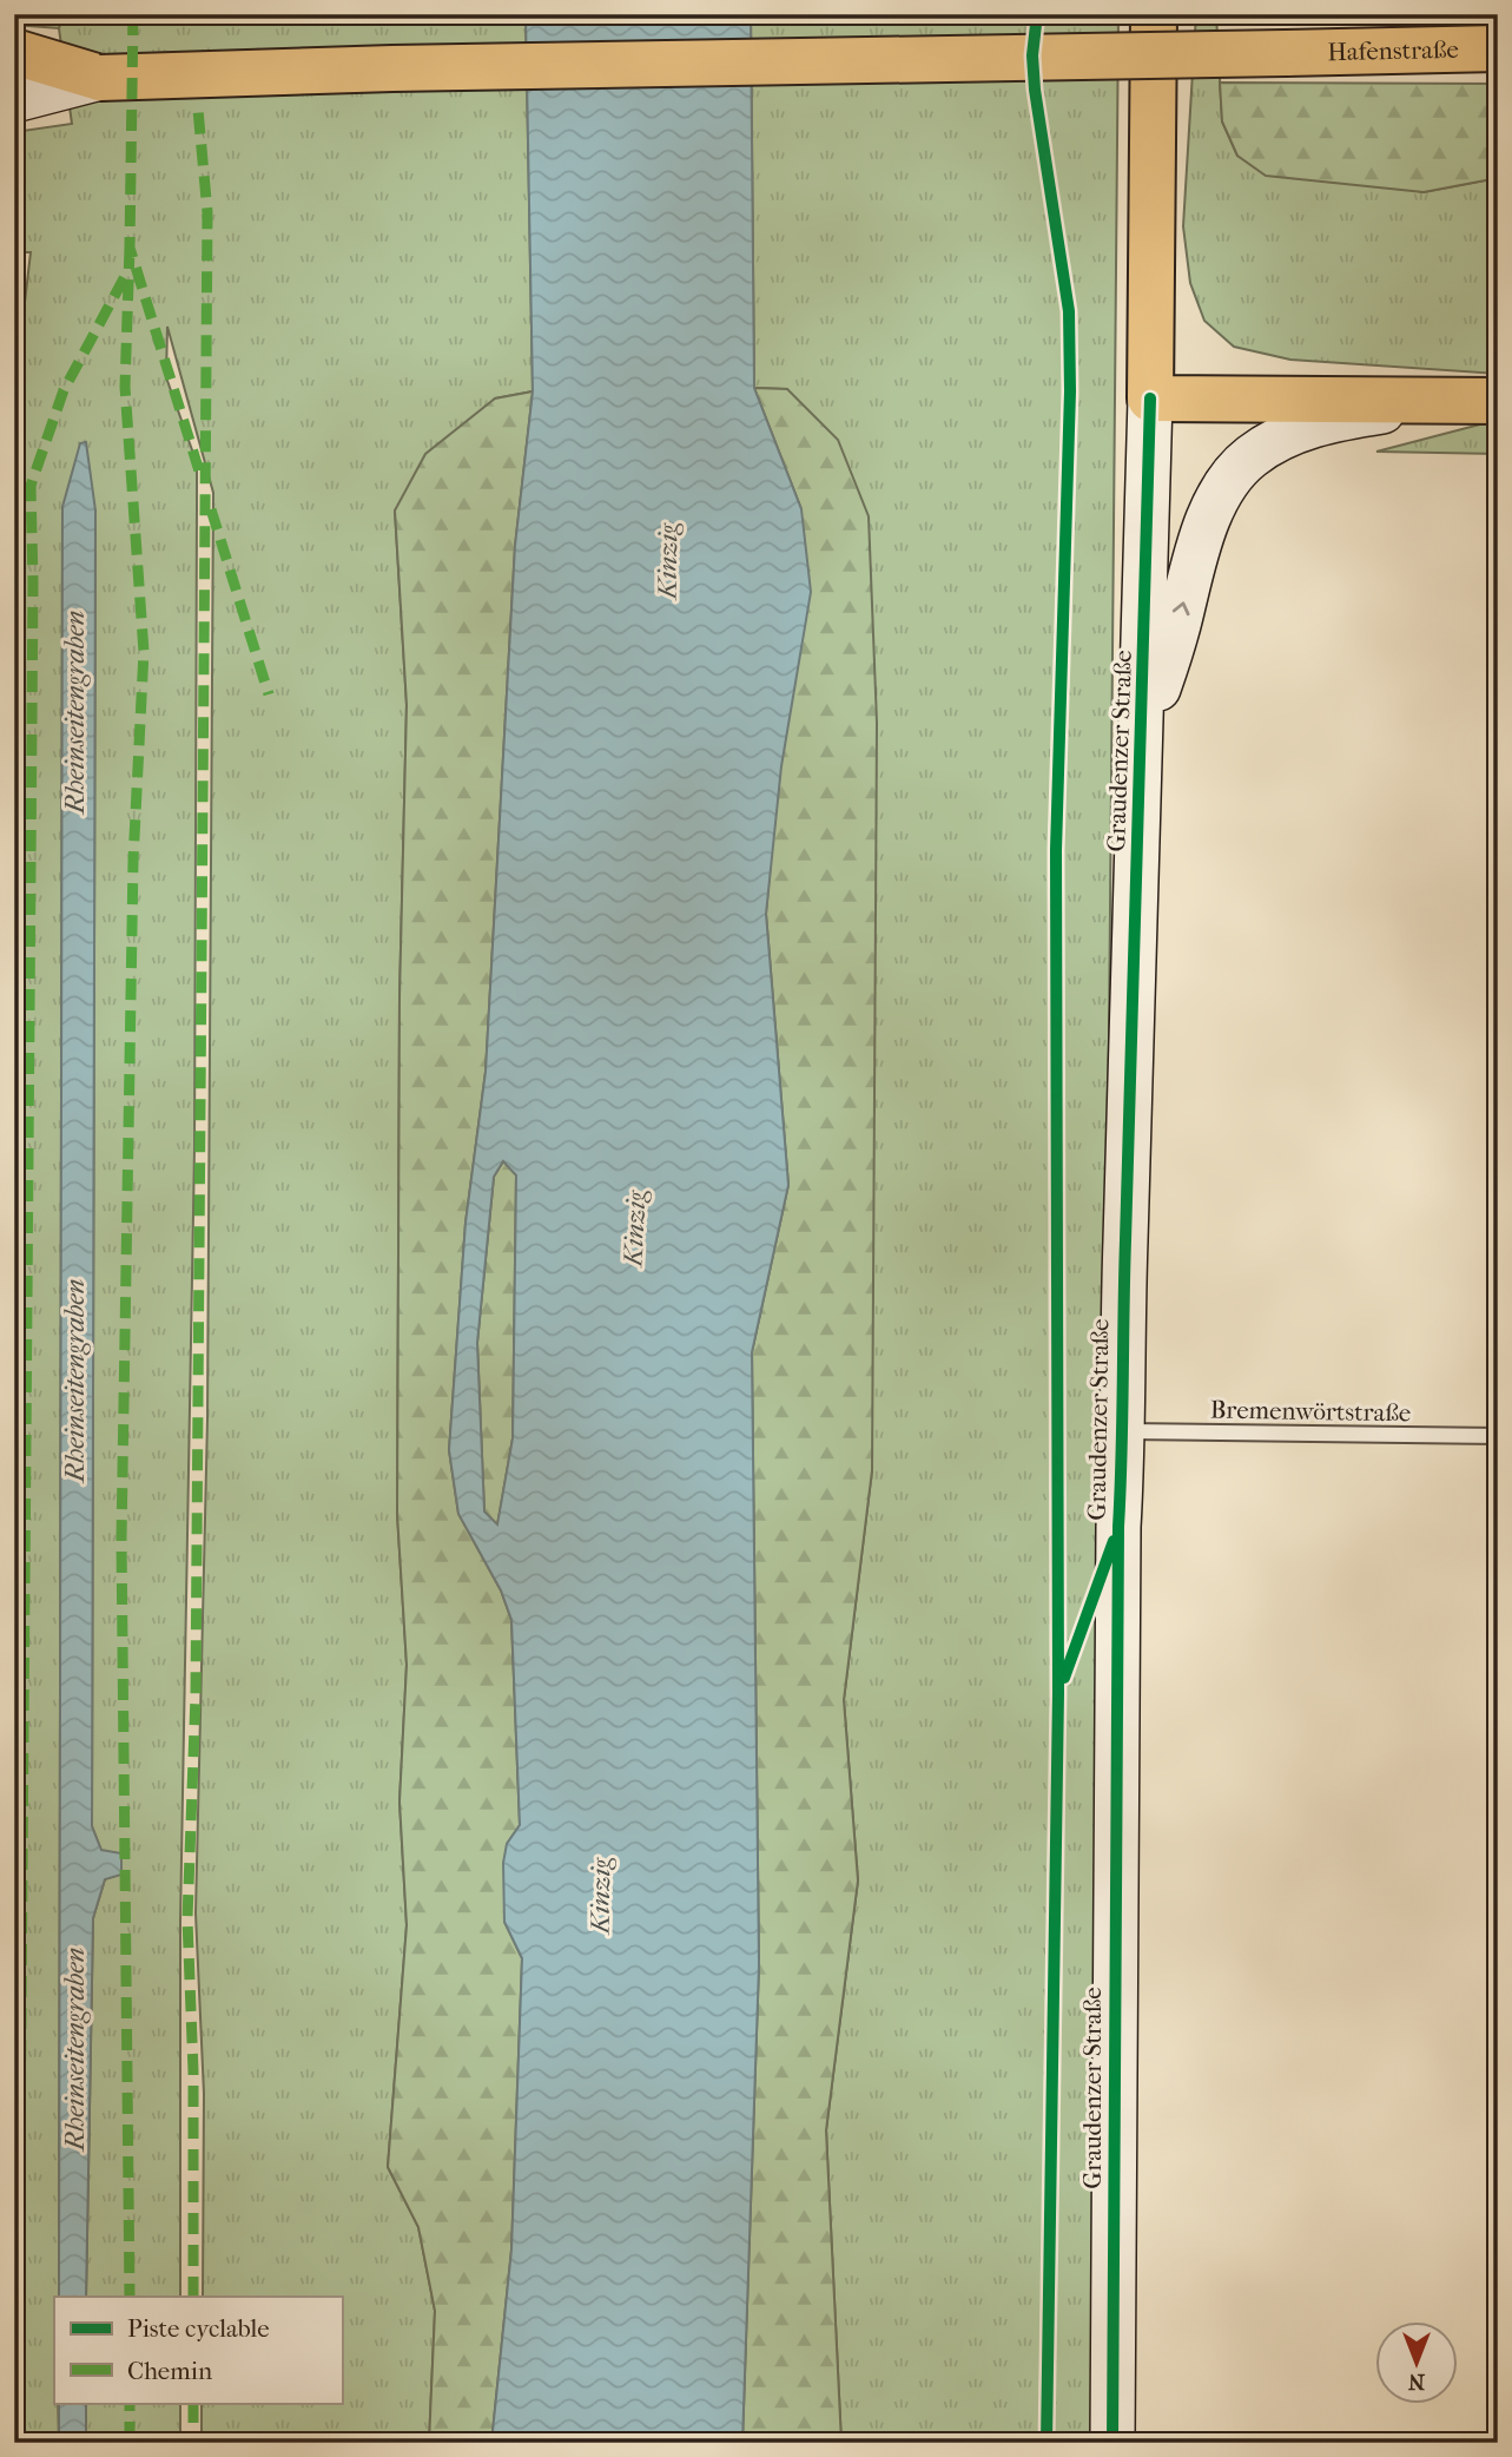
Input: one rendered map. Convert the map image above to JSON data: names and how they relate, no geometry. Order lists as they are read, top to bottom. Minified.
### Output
{"streets":{"main road":["Hafenstraße","Graudenzer Straße"],"lane":["Bremenwörtstraße"]},"crossings":[["Graudenzer Straße","Bremenwörtstraße"]],"water":["Kinzig","Rheinseitengraben"],"legend":["Piste cyclable","Chemin"],"north":"bottom"}
